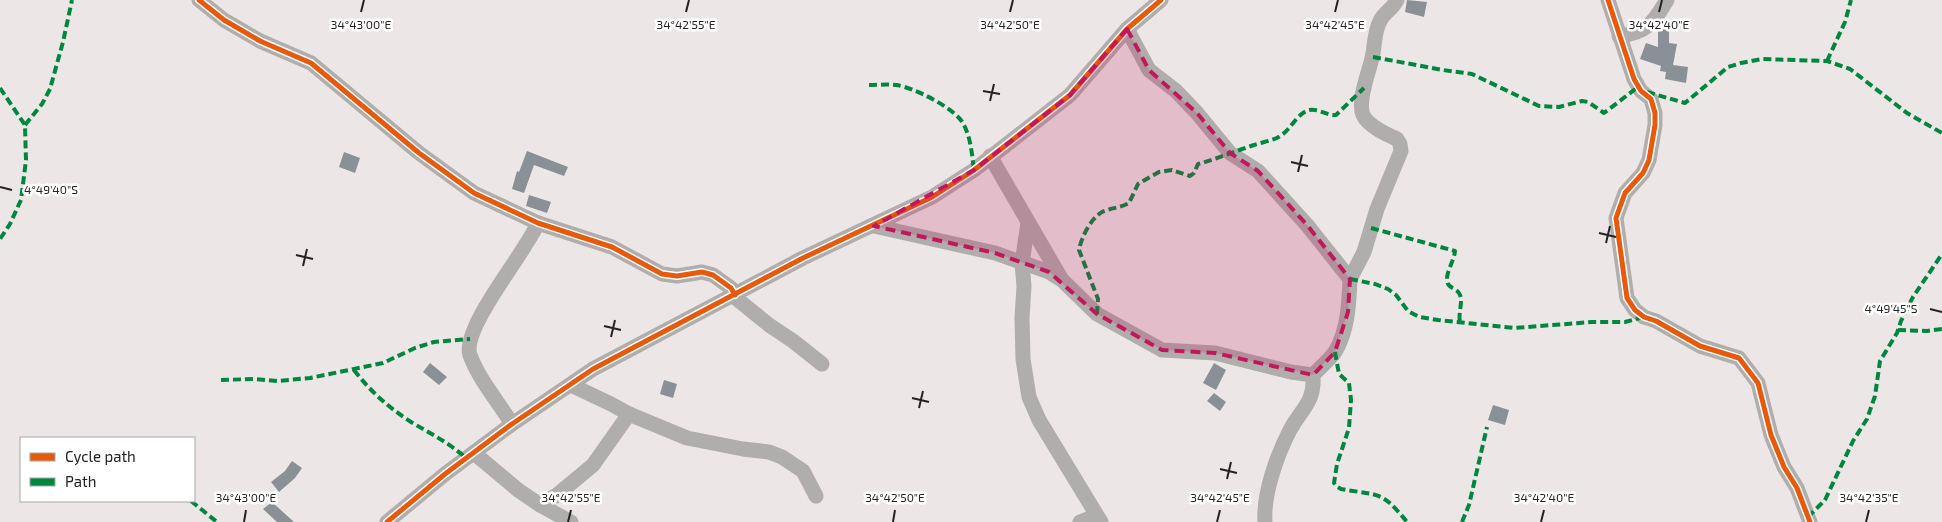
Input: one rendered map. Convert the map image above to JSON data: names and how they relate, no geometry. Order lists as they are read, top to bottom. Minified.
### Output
{"legend":["Cycle path","Path"],"coordinates":["34°43'00\"E","34°42'55\"E","34°42'50\"E","34°42'45\"E","34°42'40\"E","4°49'40\"S","4°49'45\"S","34°42'35\"E"]}
